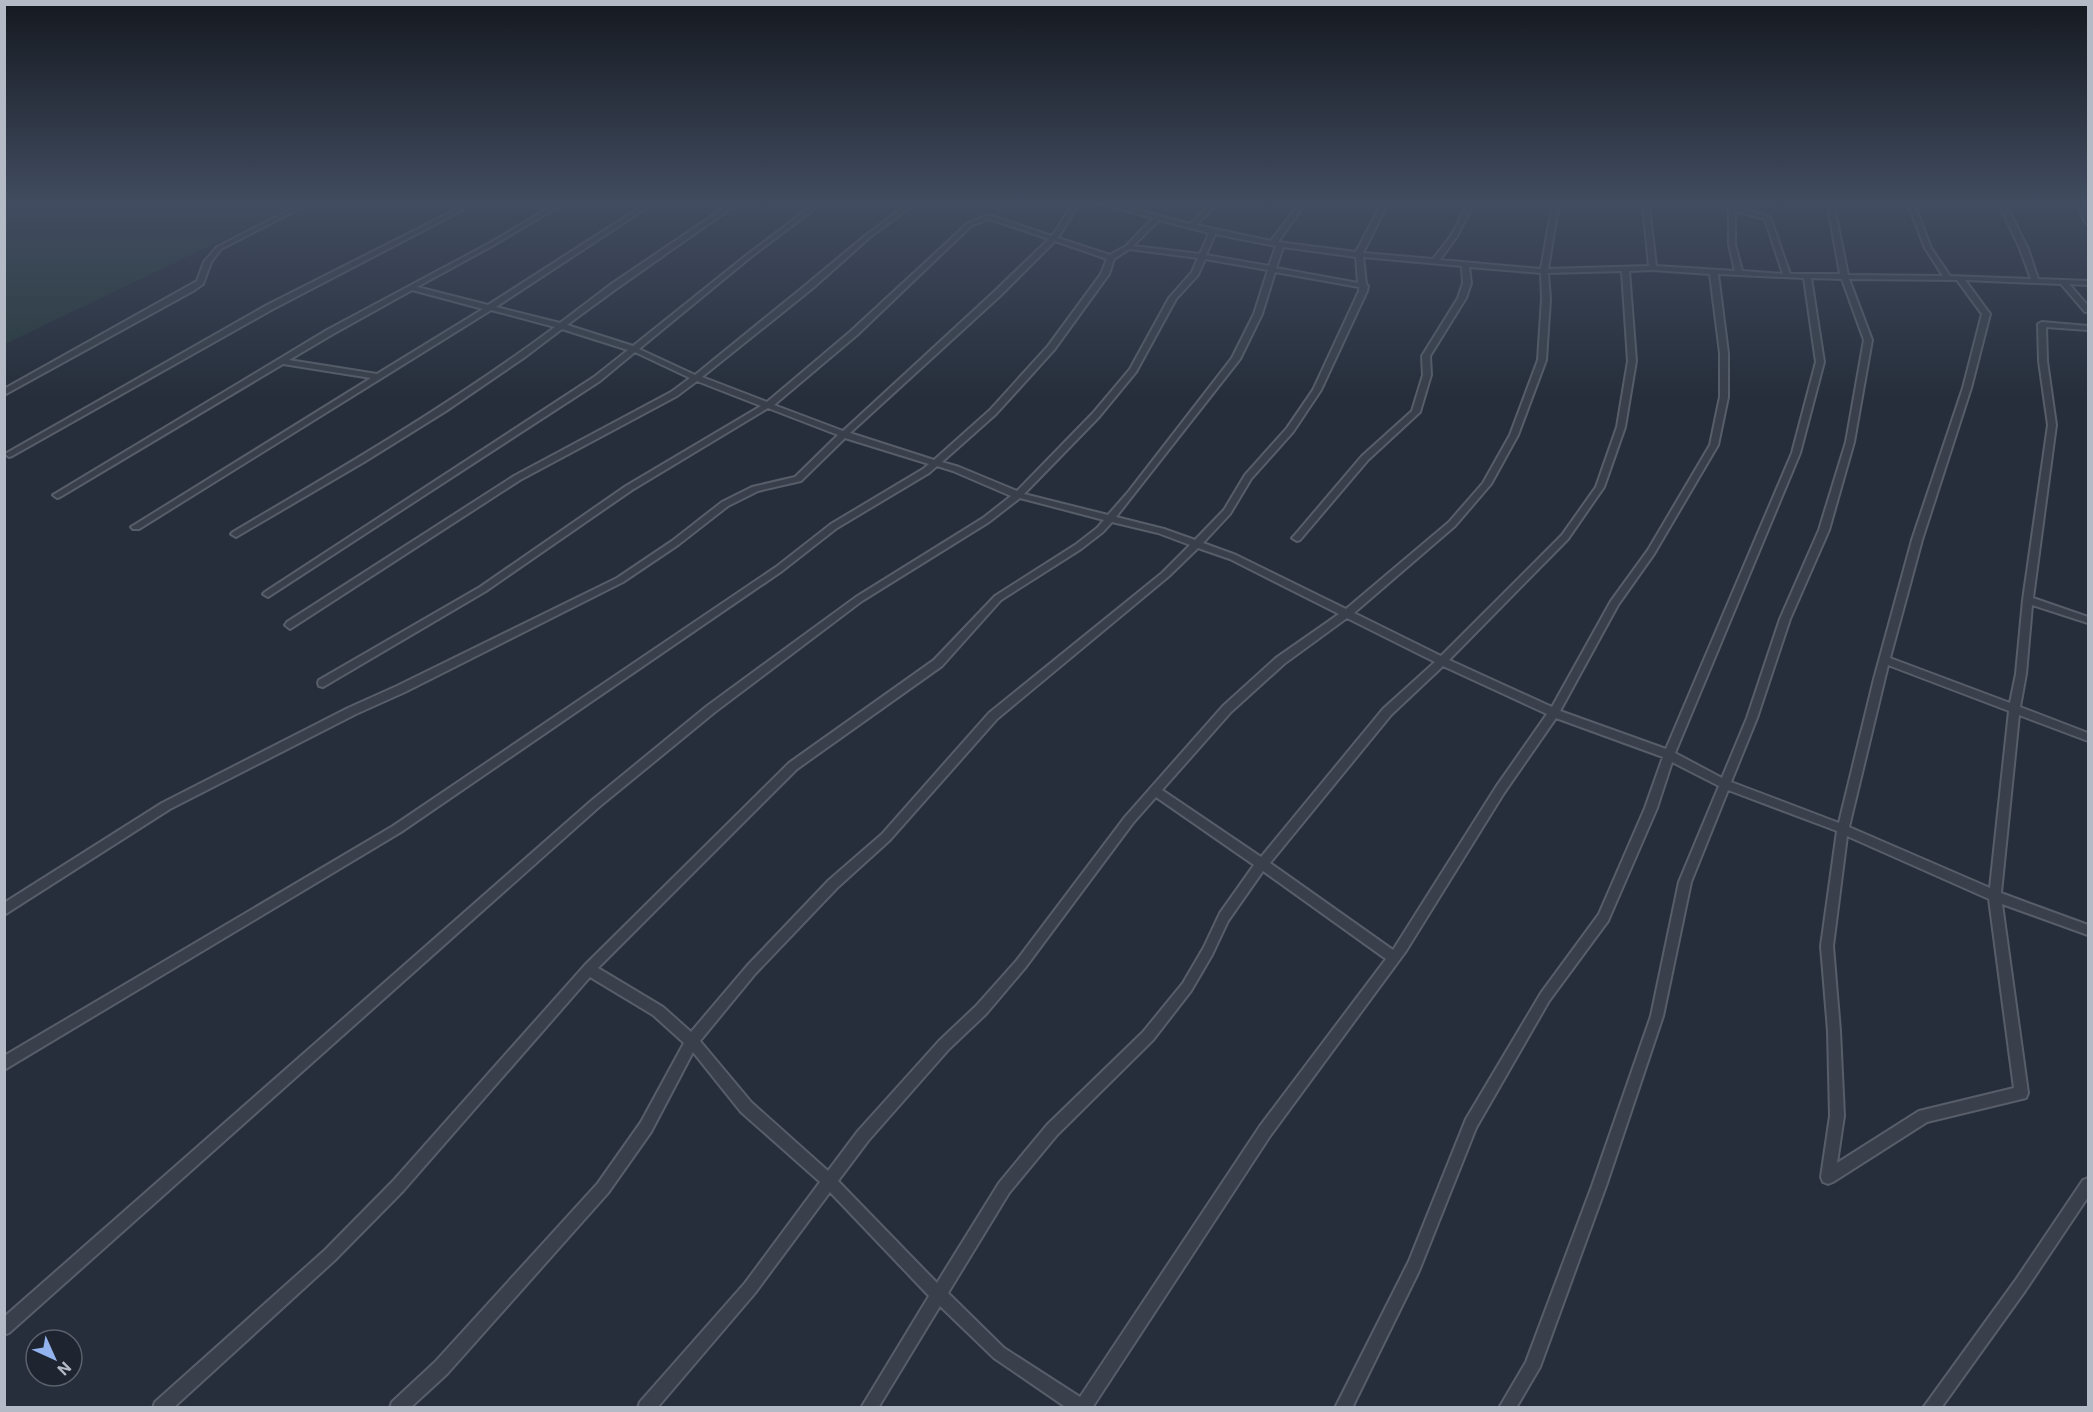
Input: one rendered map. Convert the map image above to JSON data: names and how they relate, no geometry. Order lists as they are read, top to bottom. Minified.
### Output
{"north":"bottom right"}
